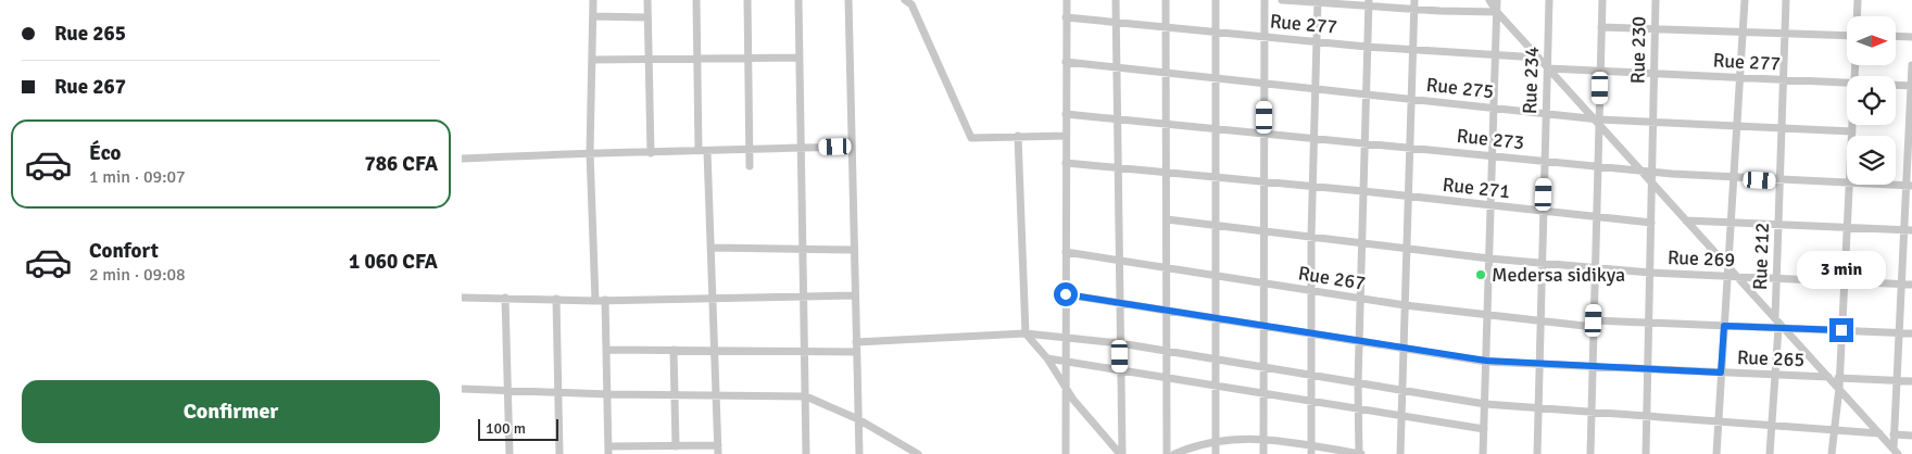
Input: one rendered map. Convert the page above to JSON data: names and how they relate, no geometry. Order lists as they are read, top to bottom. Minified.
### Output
{"streets":{"street":["Rue 277","Rue 230","Rue 234","Rue 275","Rue 273","Rue 271","Rue 212","Rue 269","Rue 267","Rue 265"]},"crossings":[["Rue 277","Rue 230"],["Rue 277","Rue 234"],["Rue 277","Rue 212"],["Rue 230","Rue 275"],["Rue 230","Rue 273"],["Rue 230","Rue 271"],["Rue 230","Rue 269"],["Rue 230","Rue 267"],["Rue 230","Rue 265"],["Rue 234","Rue 275"],["Rue 234","Rue 273"],["Rue 234","Rue 271"],["Rue 234","Rue 269"],["Rue 234","Rue 267"],["Rue 234","Rue 265"],["Rue 275","Rue 212"],["Rue 273","Rue 212"],["Rue 212","Rue 269"]],"places":["Medersa sidikya"],"scale_bar":"100 m","north":"right","page":{"banner":["Rue 265","Rue 267"],"list":[{"name":"Éco","note":"1 min · 09:07","value":"786 CFA"},{"name":"Confort","note":"2 min · 09:08","value":"1 060 CFA"}],"bubble":"3 min","buttons":"Confirmer","scale":"100 m"}}
